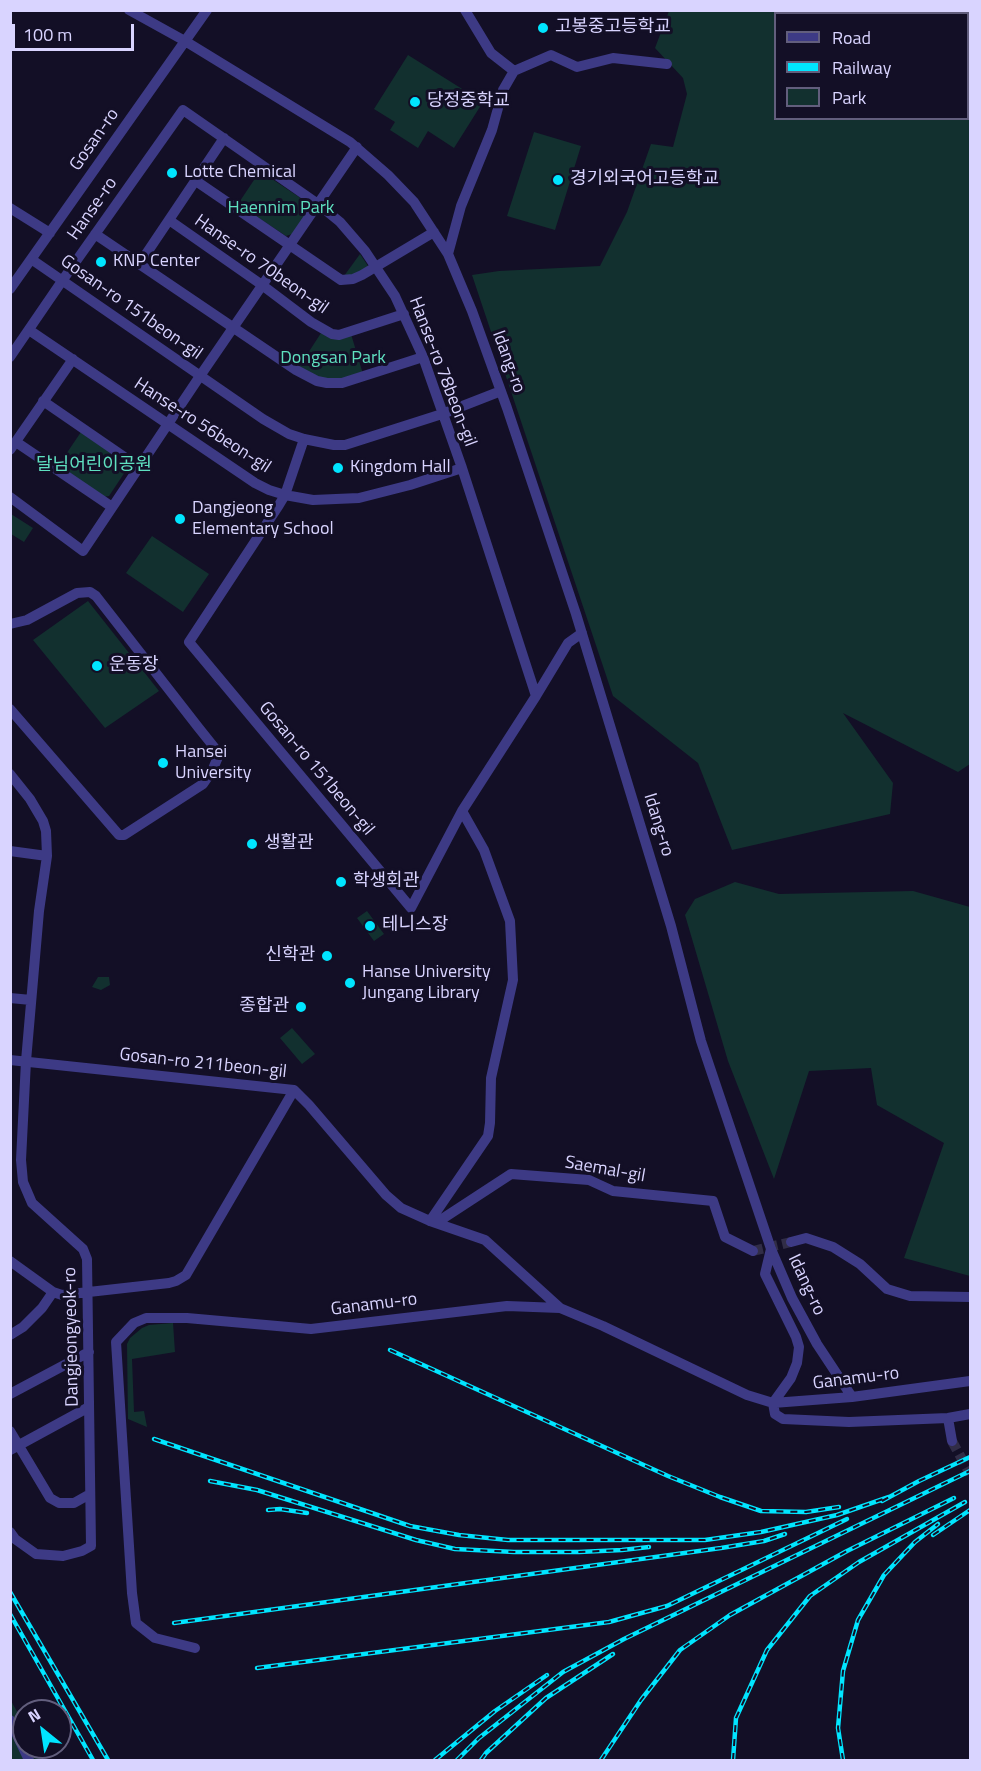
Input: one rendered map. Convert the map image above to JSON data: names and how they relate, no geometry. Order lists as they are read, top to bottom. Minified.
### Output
{"streets":{"street":["Gosan-ro","Hanse-ro","Hanse-ro 70beon-gil","Gosan-ro 151beon-gil","Idang-ro","Hanse-ro 78beon-gil","Hanse-ro 56beon-gil","Gosan-ro 211beon-gil","Saemal-gil","Ganamu-ro","Dangjeongyeok-ro"]},"crossings":[["Gosan-ro","Gosan-ro 151beon-gil"],["Gosan-ro","Idang-ro"],["Hanse-ro","Gosan-ro 151beon-gil"],["Hanse-ro","Hanse-ro 78beon-gil"],["Hanse-ro","Hanse-ro 56beon-gil"],["Hanse-ro 70beon-gil","Hanse-ro 78beon-gil"],["Gosan-ro 151beon-gil","Idang-ro"],["Gosan-ro 151beon-gil","Hanse-ro 78beon-gil"],["Gosan-ro 151beon-gil","Hanse-ro 56beon-gil"],["Idang-ro","Ganamu-ro"],["Hanse-ro 78beon-gil","Hanse-ro 56beon-gil"],["Gosan-ro 211beon-gil","Saemal-gil"],["Gosan-ro 211beon-gil","Ganamu-ro"],["Gosan-ro 211beon-gil","Dangjeongyeok-ro"]],"parks":["Haennim Park","Dongsan Park","달님어린이공원"],"places":["고봉중고등학교","당정중학교","Lotte Chemical","경기외국어고등학교","KNP Center","Kingdom Hall","Dangjeong Elementary School","운동장","Hansei University","생활관","학생회관","테니스장","신학관","Hanse University Jungang Library","종합관"],"legend":["Road","Railway","Park"],"scale_bar":"100 m","north":"top left"}
